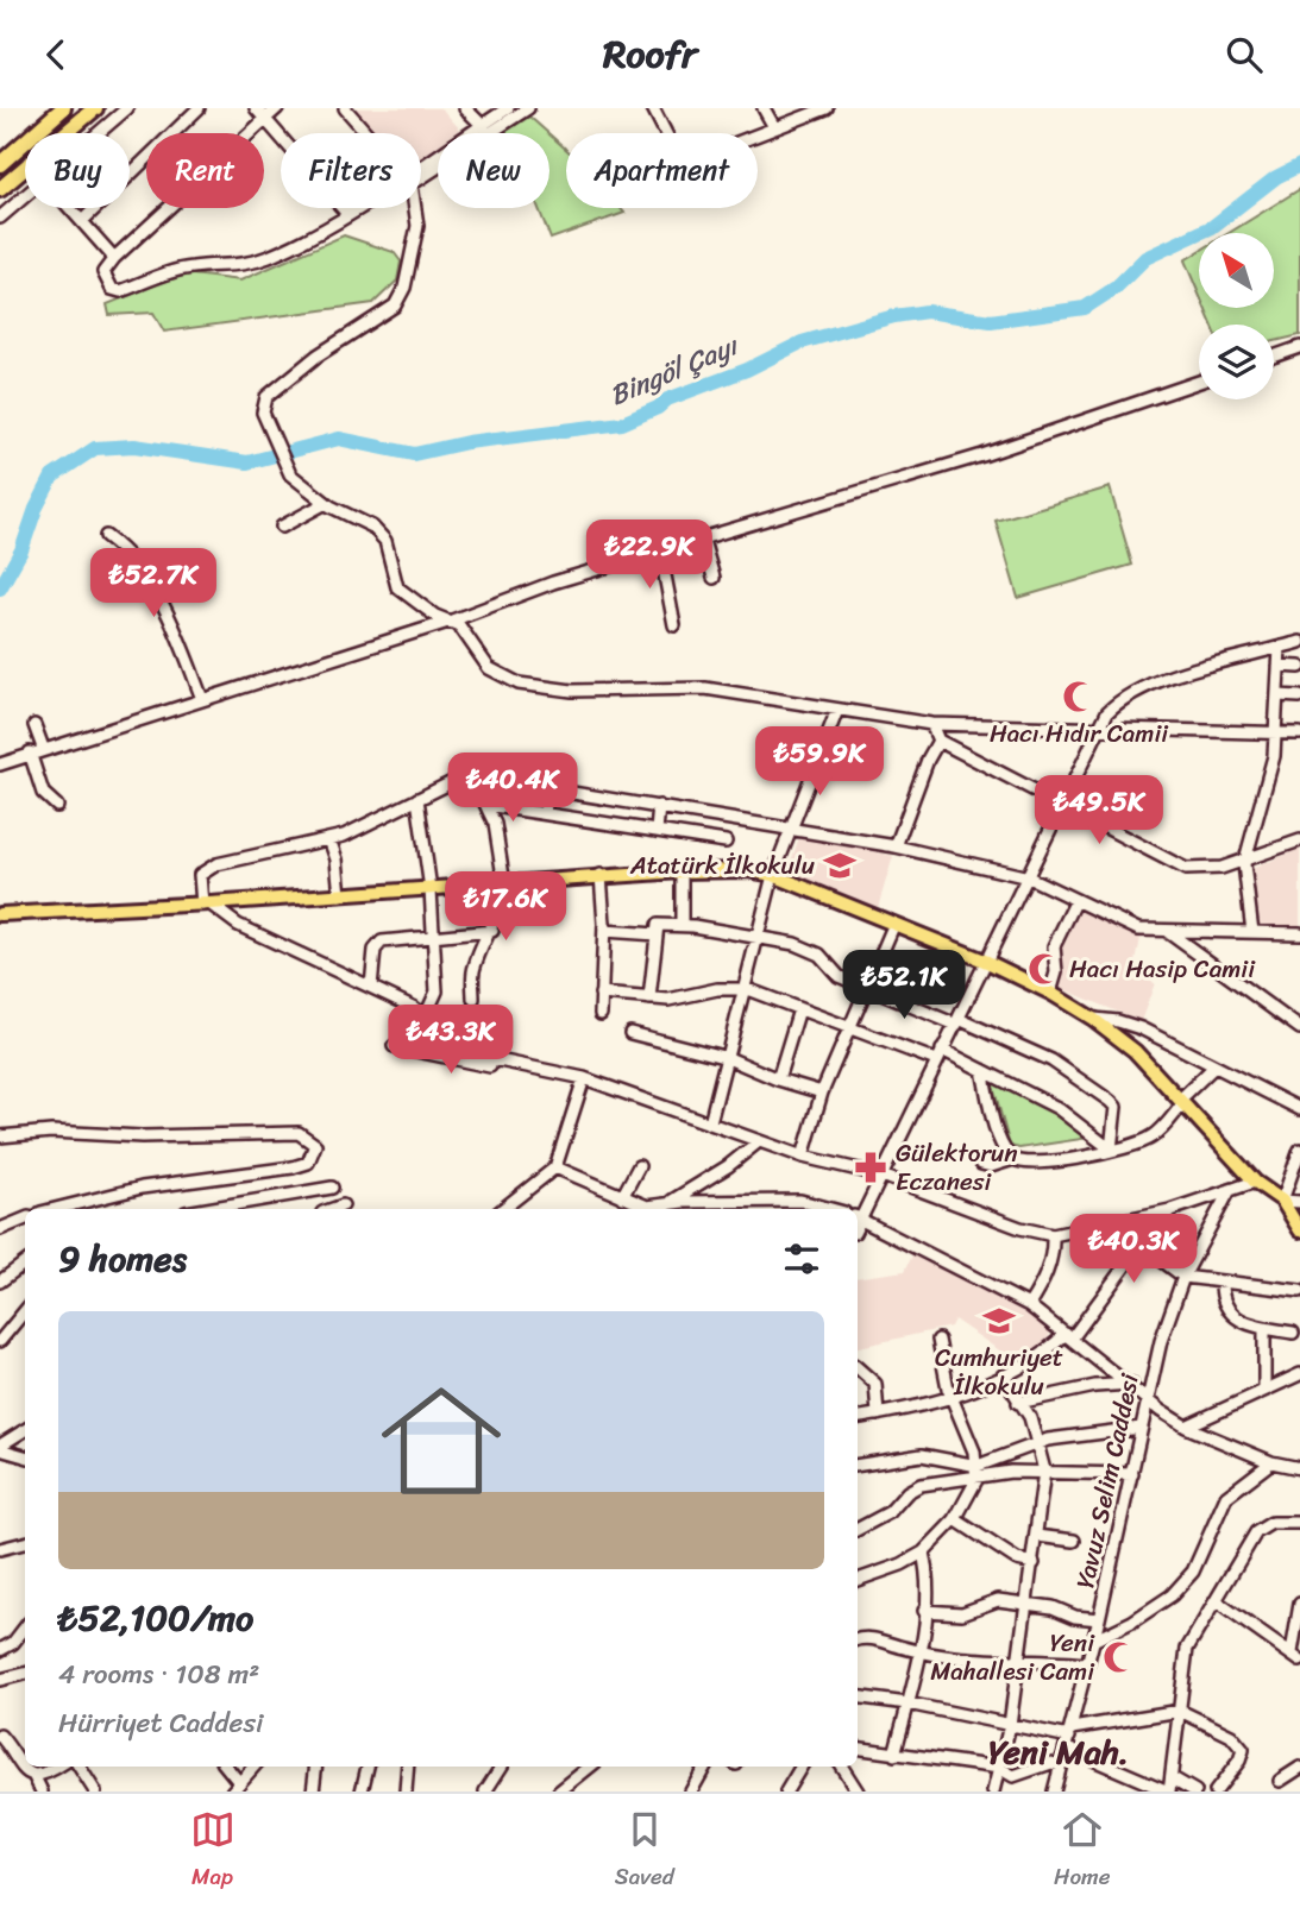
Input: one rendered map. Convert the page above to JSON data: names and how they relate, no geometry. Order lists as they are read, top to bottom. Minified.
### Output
{"streets":{"street":["Yavuz Selim Caddesi"]},"districts":["Yeni Mah."],"water":["Bingöl Çayı"],"places":{"mosque":["Hacı Hıdır Camii","Hacı Hasip Camii","Yeni Mahallesi Cami"],"school or university":["Atatürk İlkokulu","Cumhuriyet İlkokulu"],"pharmacy":["Gülektorun Eczanesi"]},"north":"top left","page":{"header":"Roofr","chip":["Buy","Rent","Filters","New","Apartment"],"price":["₺22.9K","₺52.7K","₺59.9K","₺40.4K","₺49.5K","₺17.6K","₺52.1K","₺43.3K","₺40.3K"],"heading":"9 homes","list":[{"name":"₺52,100/mo","note":"4 rooms · 108 m² · Hürriyet Caddesi"}],"tabs":["Map","Saved","Home"]}}
